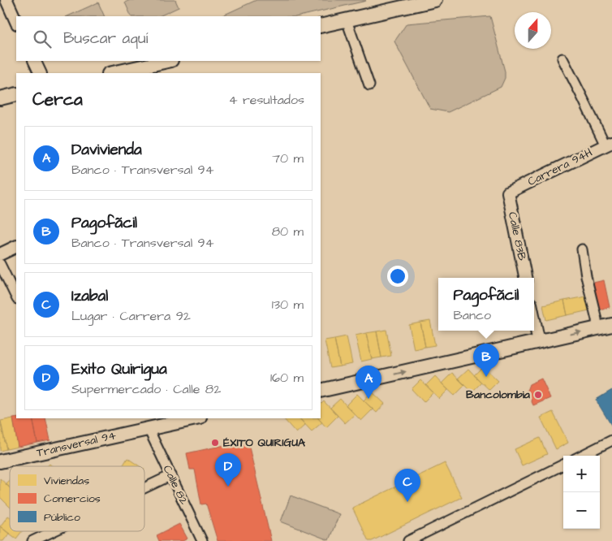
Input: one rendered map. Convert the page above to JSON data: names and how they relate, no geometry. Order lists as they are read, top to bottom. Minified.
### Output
{"streets":{"main road":["Transversal 94"],"street":["Carrera 94H","Calle 83B","Calle 82"]},"crossings":[["Carrera 94H","Calle 83B"],["Transversal 94","Calle 82"]],"places":["Bancolombia","ÉXITO QUIRIGUA"],"legend":["Viviendas","Comercios","Público"],"north":"top","page":{"search":"Buscar aquí","heading":["Cerca","4 resultados"],"list":[{"mark":"A","name":"Davivienda","note":"Banco · Transversal 94","value":"70 m"},{"mark":"B","name":"Pagofãcil","note":"Banco · Transversal 94","value":"80 m"},{"mark":"C","name":"Izabal","note":"Lugar · Carrera 92","value":"130 m"},{"mark":"D","name":"Exito Quirigua","note":"Supermercado · Calle 82","value":"160 m"}],"popup":["Pagofãcil","Banco"],"pins":["B","A","D","C"],"map_buttons":["+","−"]}}
